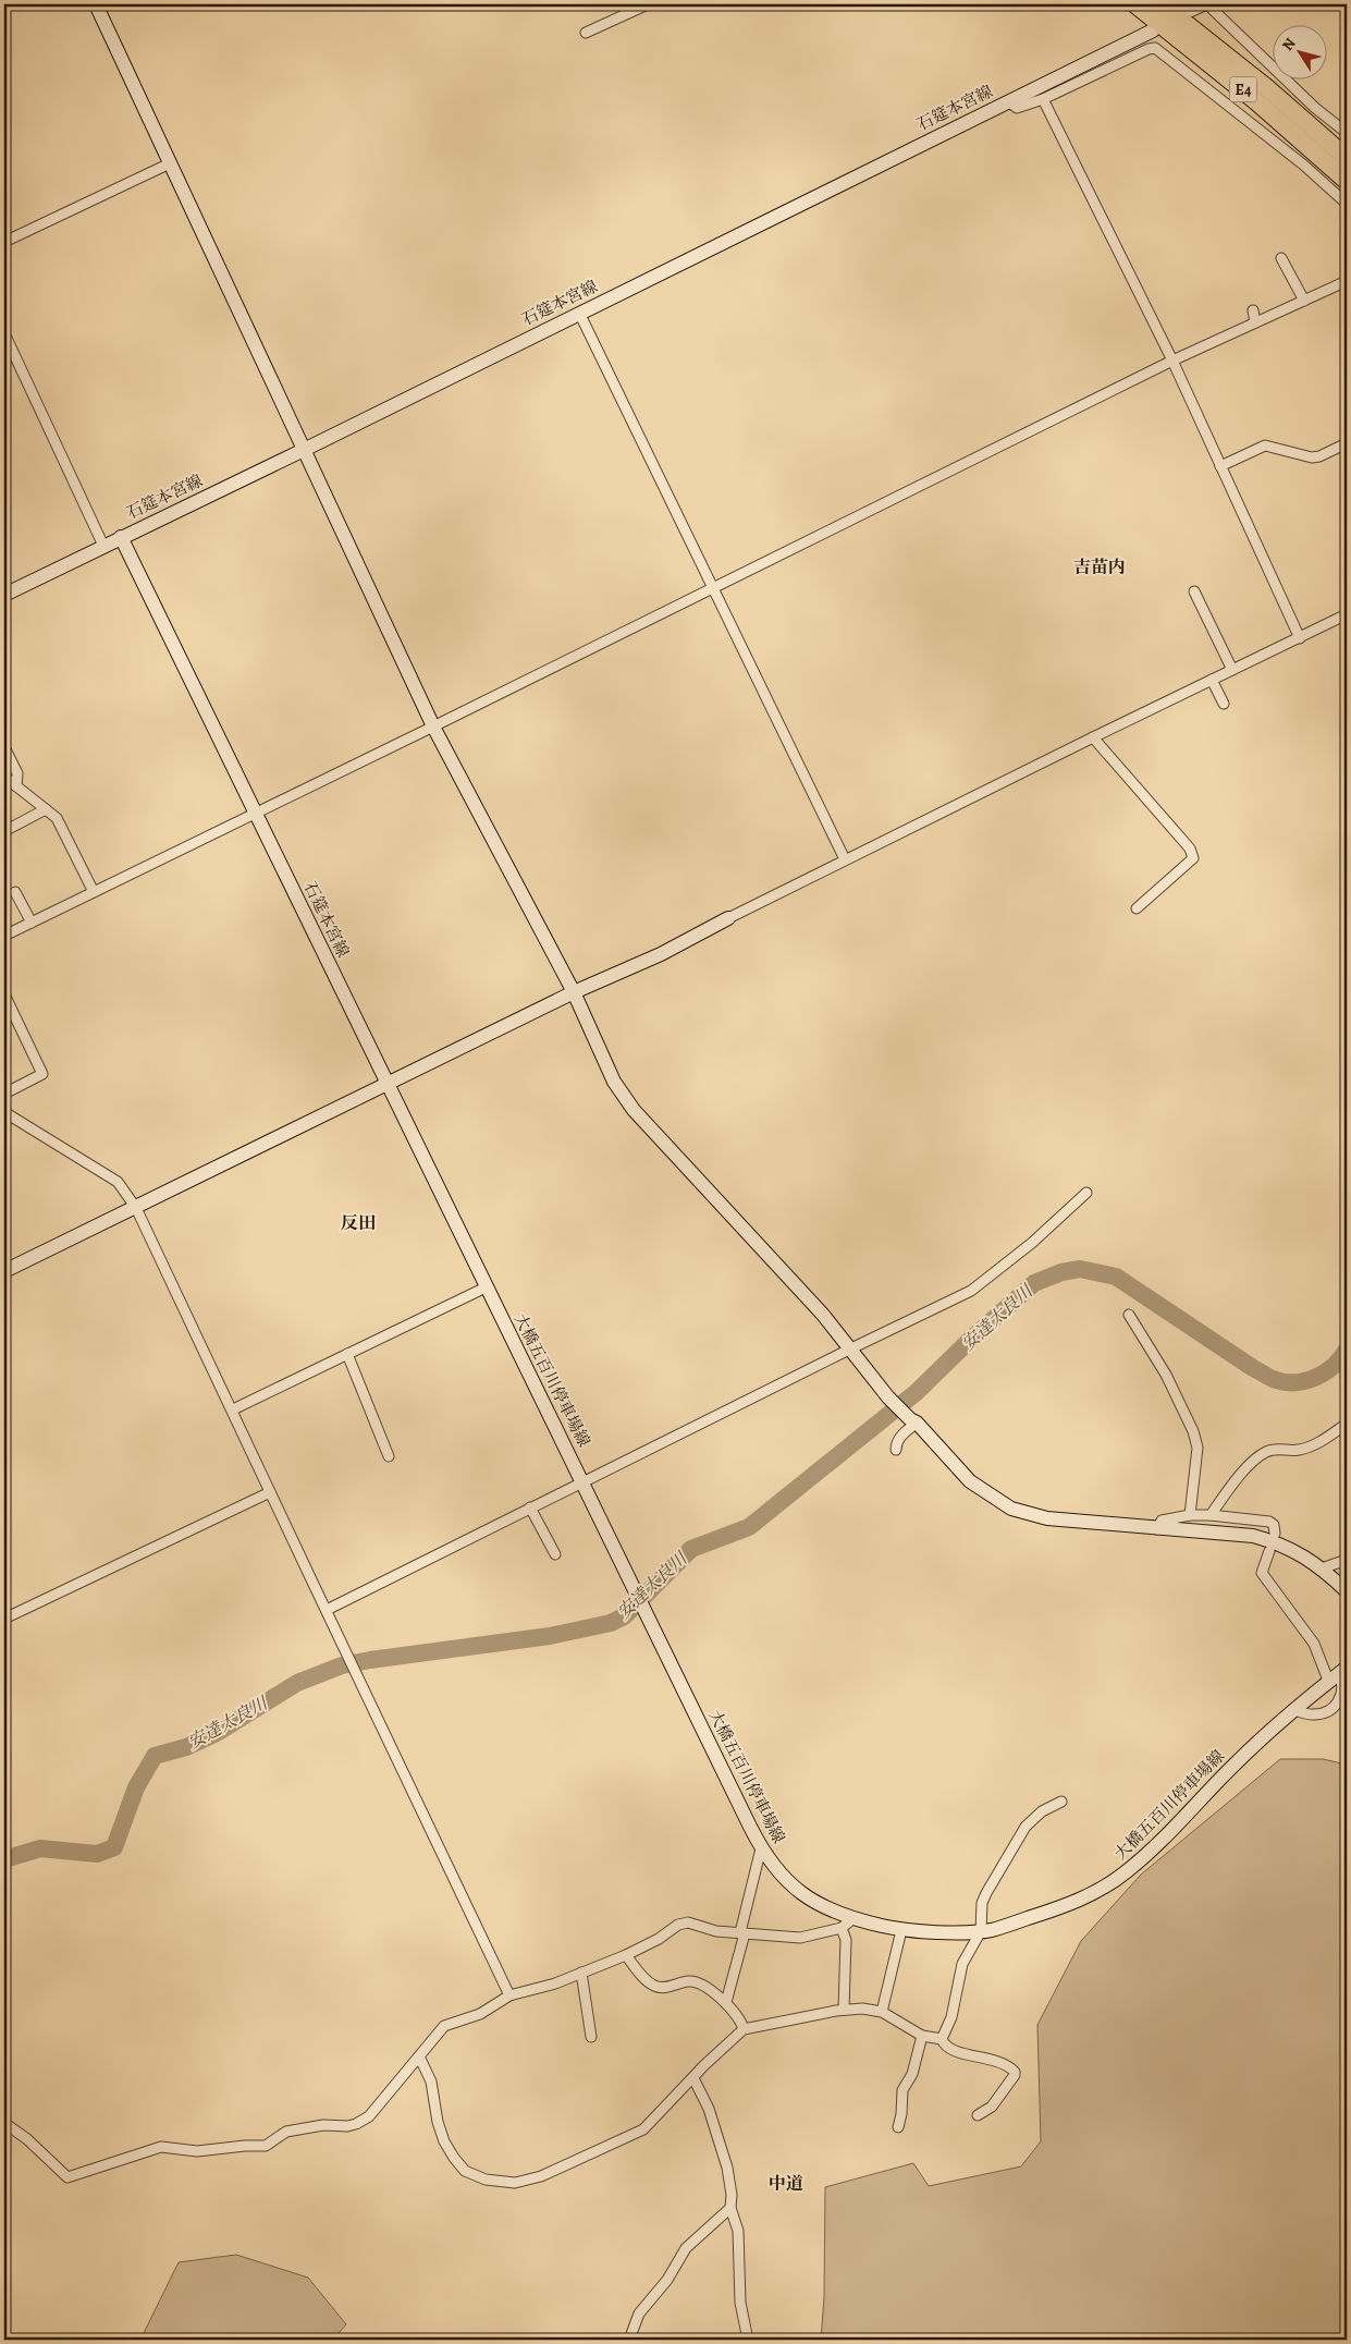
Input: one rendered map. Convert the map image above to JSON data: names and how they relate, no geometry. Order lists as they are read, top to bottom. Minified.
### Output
{"streets":{"highway":["E4"],"main road":["石筵本宮線","大橋五百川停車場線"]},"crossings":[["石筵本宮線","大橋五百川停車場線"]],"districts":["吉苗内","反田","中道"],"water":["安達太良川"],"north":"top left"}
